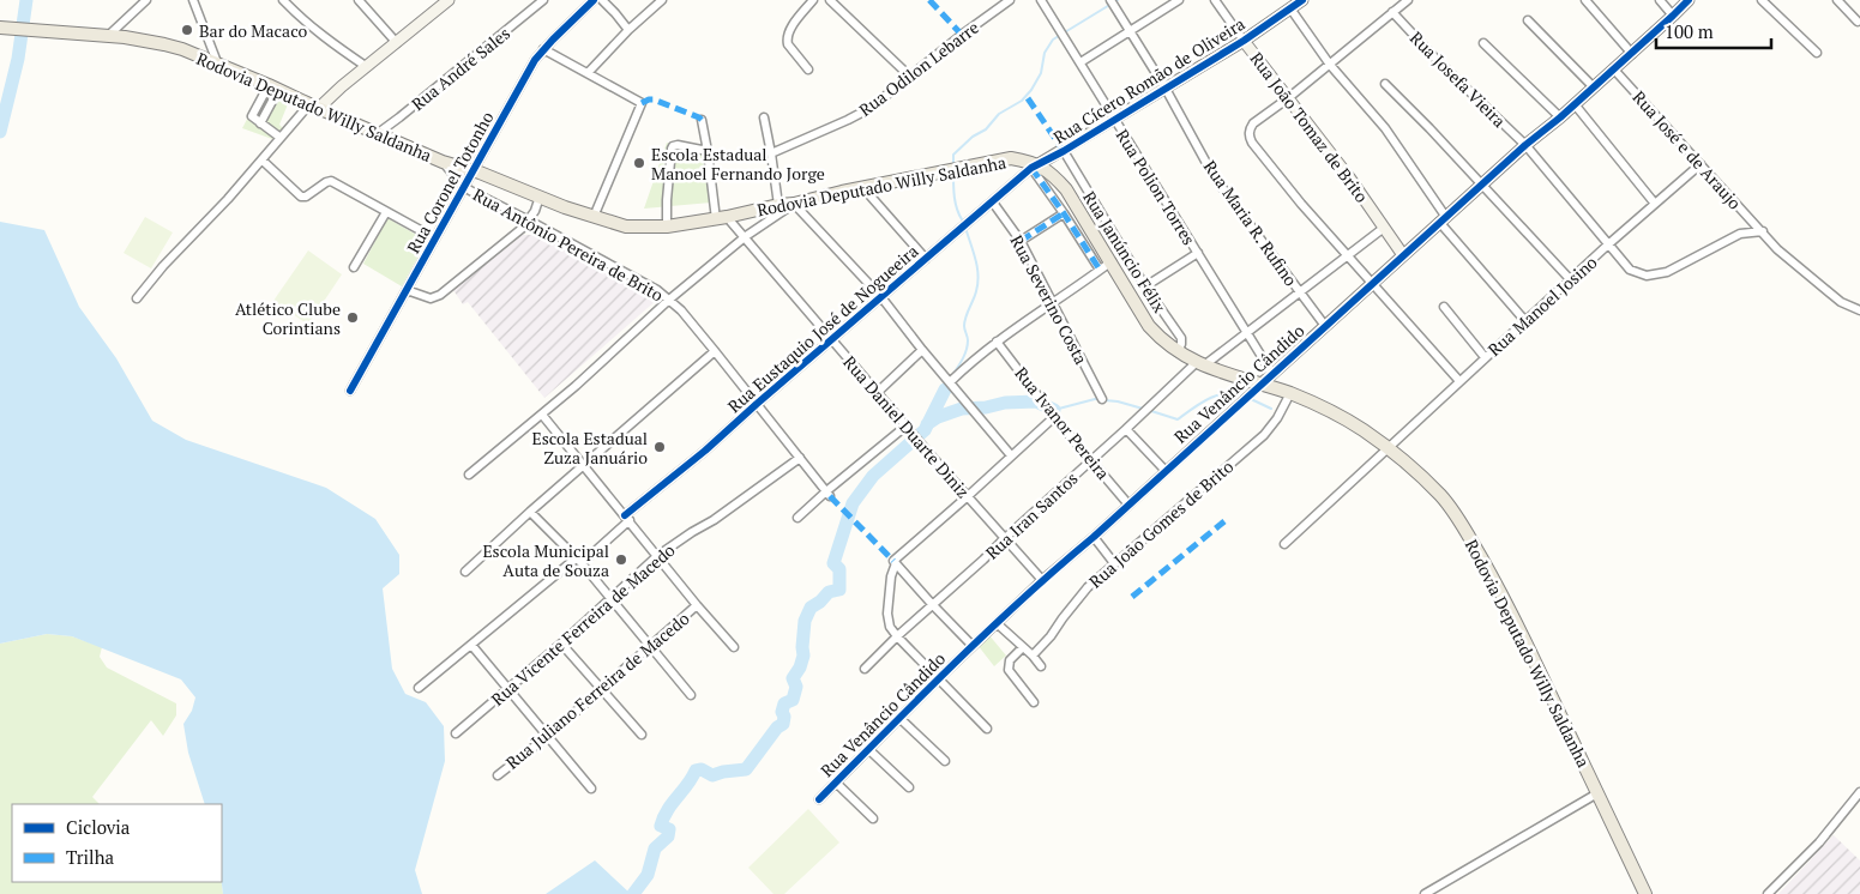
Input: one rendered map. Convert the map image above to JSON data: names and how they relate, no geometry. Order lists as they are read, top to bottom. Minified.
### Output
{"streets":{"main road":["Rodovia Deputado Willy Saldanha"],"street":["Rua André Sales","Rua Odilon Lebarre","Rua Josefa Vieira","Rua Cícero Romão de Oliveira","Rua João Tomaz de Brito","Rua José e de Araujo","Rua Coronel Totonho","Rua Polion Torres","Rua Maria R. Rufino","Rua Antônio Pereira de Brito","Rua Janúncio Félix","Rua Severino Costa","Rua Manoel Josino","Rua Eustaquio José de Nogueeira","Rua Venâncio Cândido","Rua Ivanor Pereira","Rua Daniel Duarte Diniz","Rua Iran Santos","Rua João Gomes de Brito","Rua Vicente Ferreira de Macedo","Rua Juliano Ferreira de Macedo"]},"crossings":[["Rua André Sales","Rodovia Deputado Willy Saldanha"],["Rua Josefa Vieira","Rua José e de Araujo"],["Rua Josefa Vieira","Rua Manoel Josino"],["Rua Josefa Vieira","Rua Venâncio Cândido"],["Rua Cícero Romão de Oliveira","Rodovia Deputado Willy Saldanha"],["Rua Cícero Romão de Oliveira","Rua João Tomaz de Brito"],["Rua Cícero Romão de Oliveira","Rua Polion Torres"],["Rua Cícero Romão de Oliveira","Rua Maria R. Rufino"],["Rua Cícero Romão de Oliveira","Rua Janúncio Félix"],["Rua Cícero Romão de Oliveira","Rua Eustaquio José de Nogueeira"],["Rodovia Deputado Willy Saldanha","Rua Coronel Totonho"],["Rodovia Deputado Willy Saldanha","Rua Antônio Pereira de Brito"],["Rodovia Deputado Willy Saldanha","Rua Janúncio Félix"],["Rodovia Deputado Willy Saldanha","Rua Manoel Josino"],["Rodovia Deputado Willy Saldanha","Rua Eustaquio José de Nogueeira"],["Rodovia Deputado Willy Saldanha","Rua Venâncio Cândido"],["Rodovia Deputado Willy Saldanha","Rua Daniel Duarte Diniz"],["Rodovia Deputado Willy Saldanha","Rua Iran Santos"],["Rodovia Deputado Willy Saldanha","Rua João Gomes de Brito"],["Rua João Tomaz de Brito","Rua Venâncio Cândido"],["Rua João Tomaz de Brito","Rua Iran Santos"],["Rua José e de Araujo","Rua Manoel Josino"],["Rua José e de Araujo","Rua Venâncio Cândido"],["Rua Coronel Totonho","Rua Antônio Pereira de Brito"],["Rua Polion Torres","Rua Venâncio Cândido"],["Rua Polion Torres","Rua Iran Santos"],["Rua Maria R. Rufino","Rua Venâncio Cândido"],["Rua Maria R. Rufino","Rua Iran Santos"],["Rua Antônio Pereira de Brito","Rua Eustaquio José de Nogueeira"],["Rua Antônio Pereira de Brito","Rua Vicente Ferreira de Macedo"],["Rua Severino Costa","Rua Eustaquio José de Nogueeira"],["Rua Eustaquio José de Nogueeira","Rua Daniel Duarte Diniz"],["Rua Venâncio Cândido","Rua Ivanor Pereira"],["Rua Venâncio Cândido","Rua Daniel Duarte Diniz"],["Rua Ivanor Pereira","Rua Iran Santos"],["Rua Daniel Duarte Diniz","Rua Iran Santos"]],"places":["Bar do Macaco","Escola Estadual Manoel Fernando Jorge","Atlético Clube Corintians","Escola Estadual Zuza Januário","Escola Municipal Auta de Souza"],"legend":["Ciclovia","Trilha"],"scale_bar":"100 m"}
